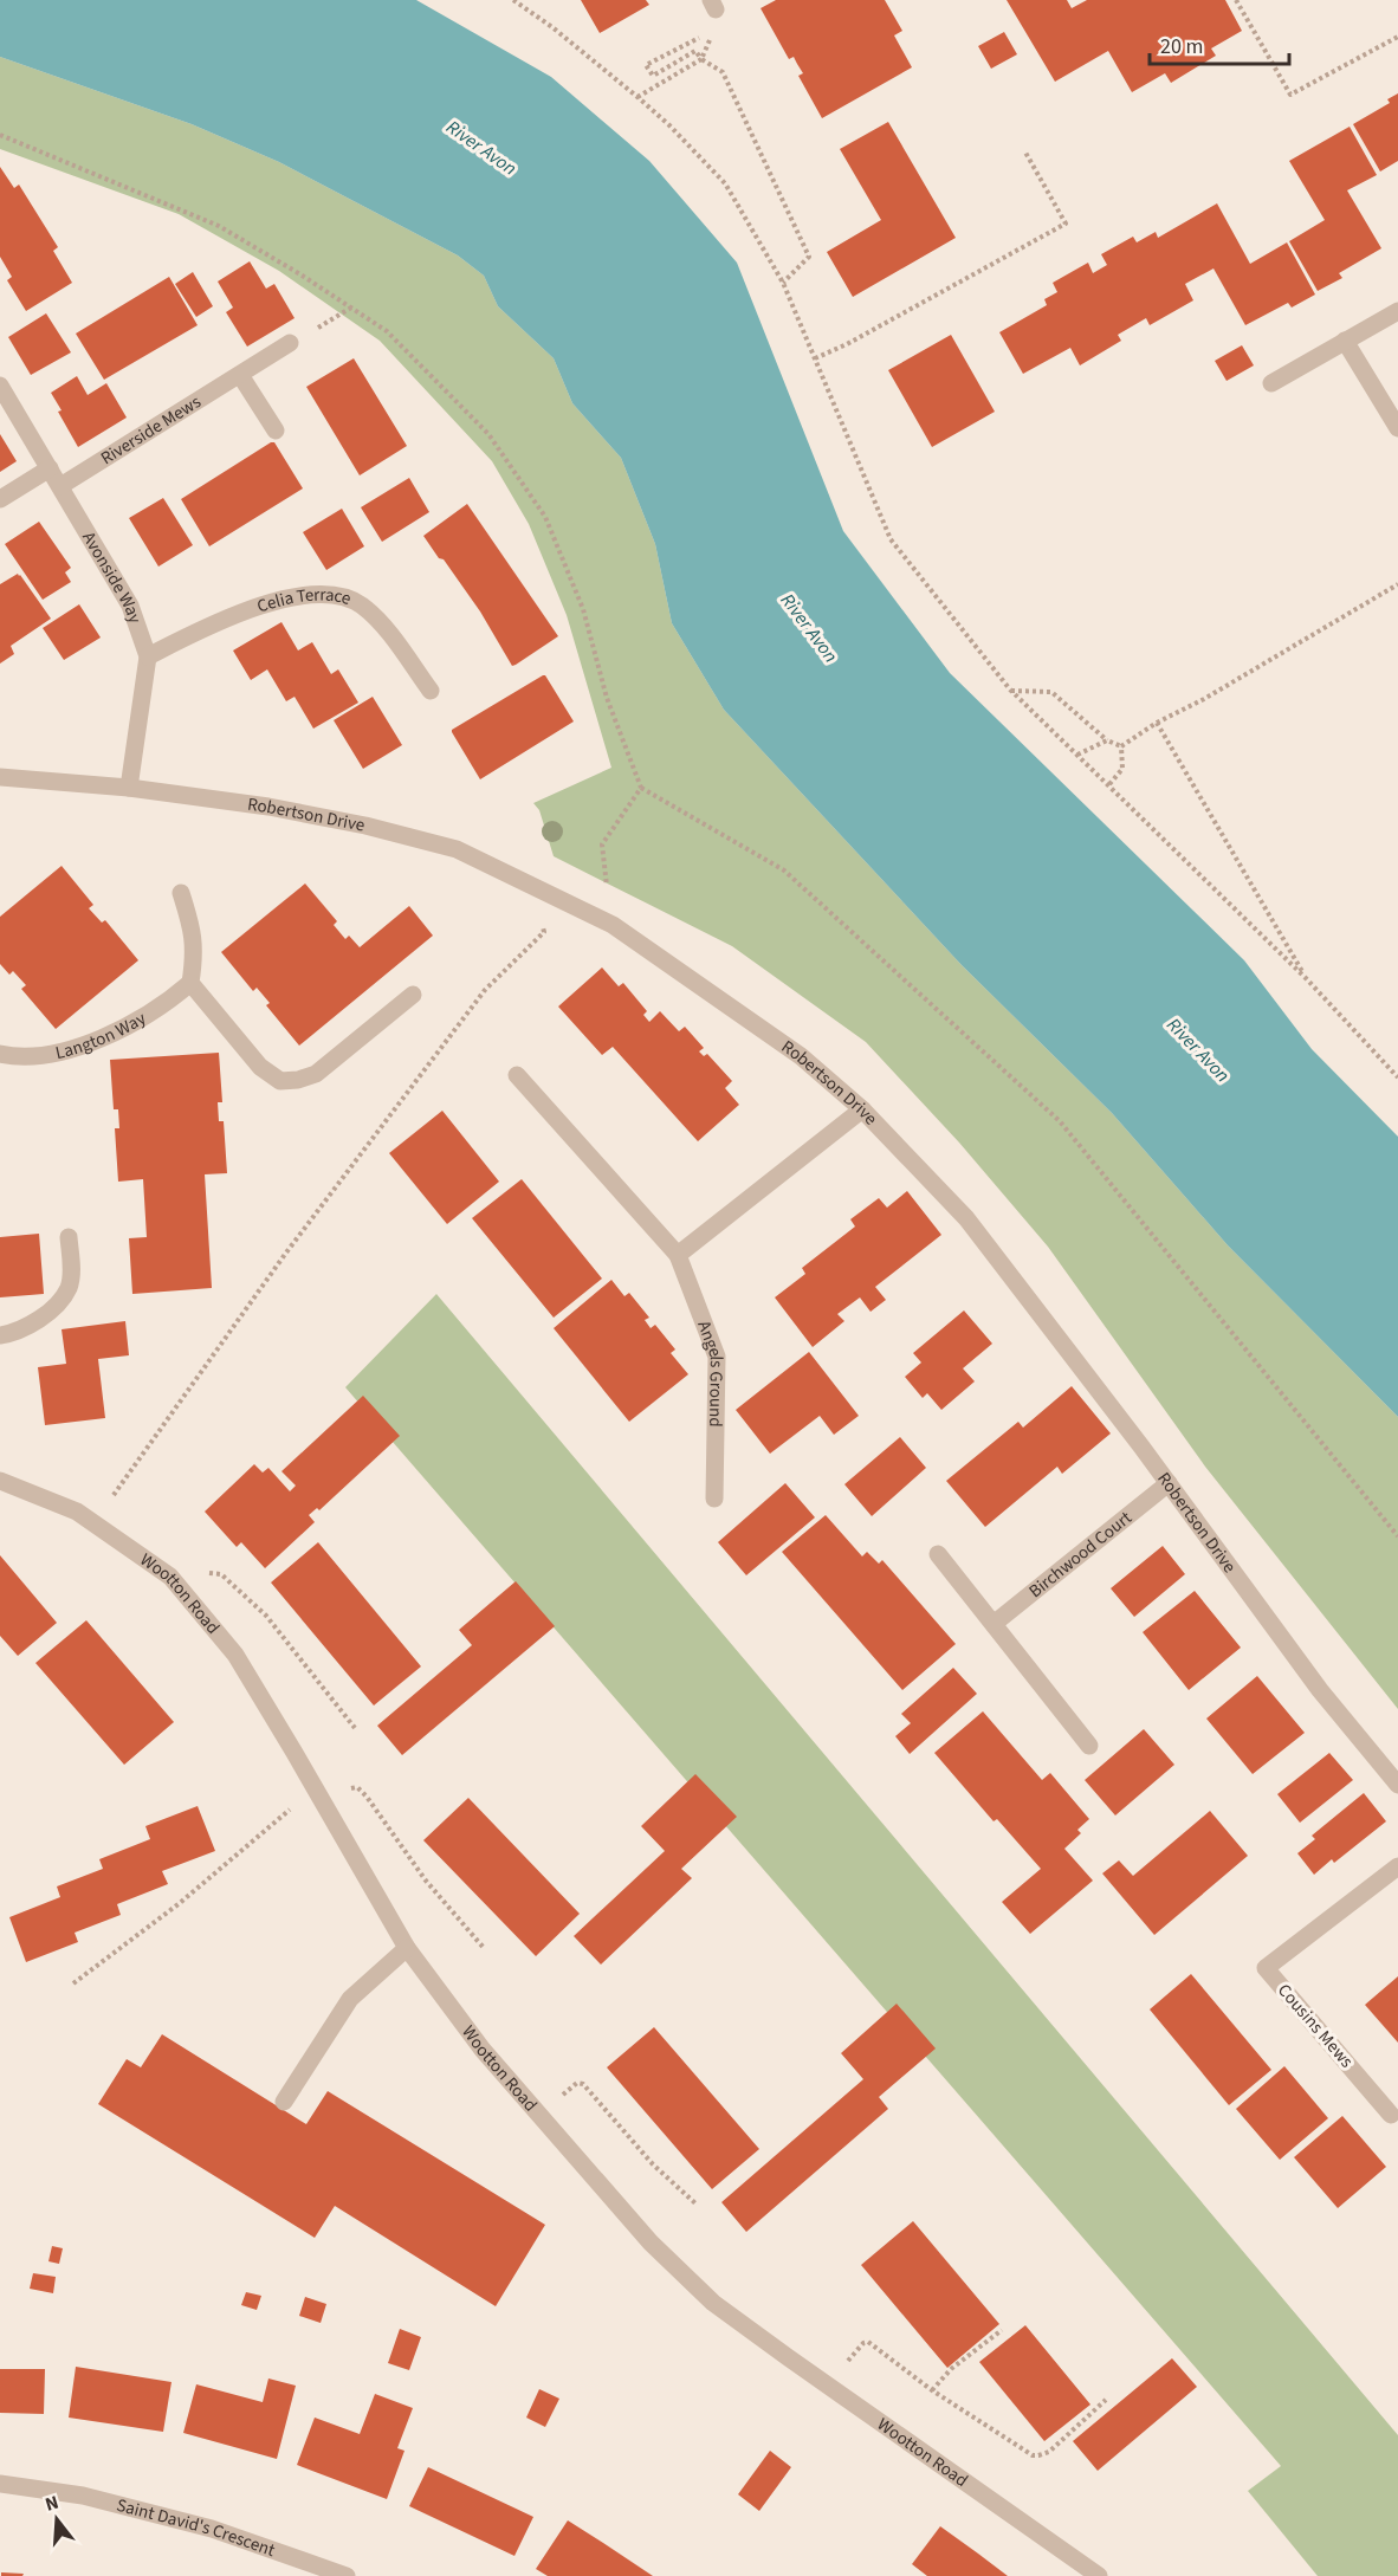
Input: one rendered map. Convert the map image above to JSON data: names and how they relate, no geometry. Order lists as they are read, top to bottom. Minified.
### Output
{"streets":{"street":["Riverside Mews","Avonside Way","Celia Terrace","Robertson Drive","Langton Way","Angels Ground","Birchwood Court","Wootton Road","Cousins Mews","Saint David's Crescent"]},"crossings":[["Riverside Mews","Avonside Way"],["Avonside Way","Celia Terrace"],["Avonside Way","Robertson Drive"],["Robertson Drive","Birchwood Court"]],"water":["River Avon"],"scale_bar":"20 m","north":"top"}
